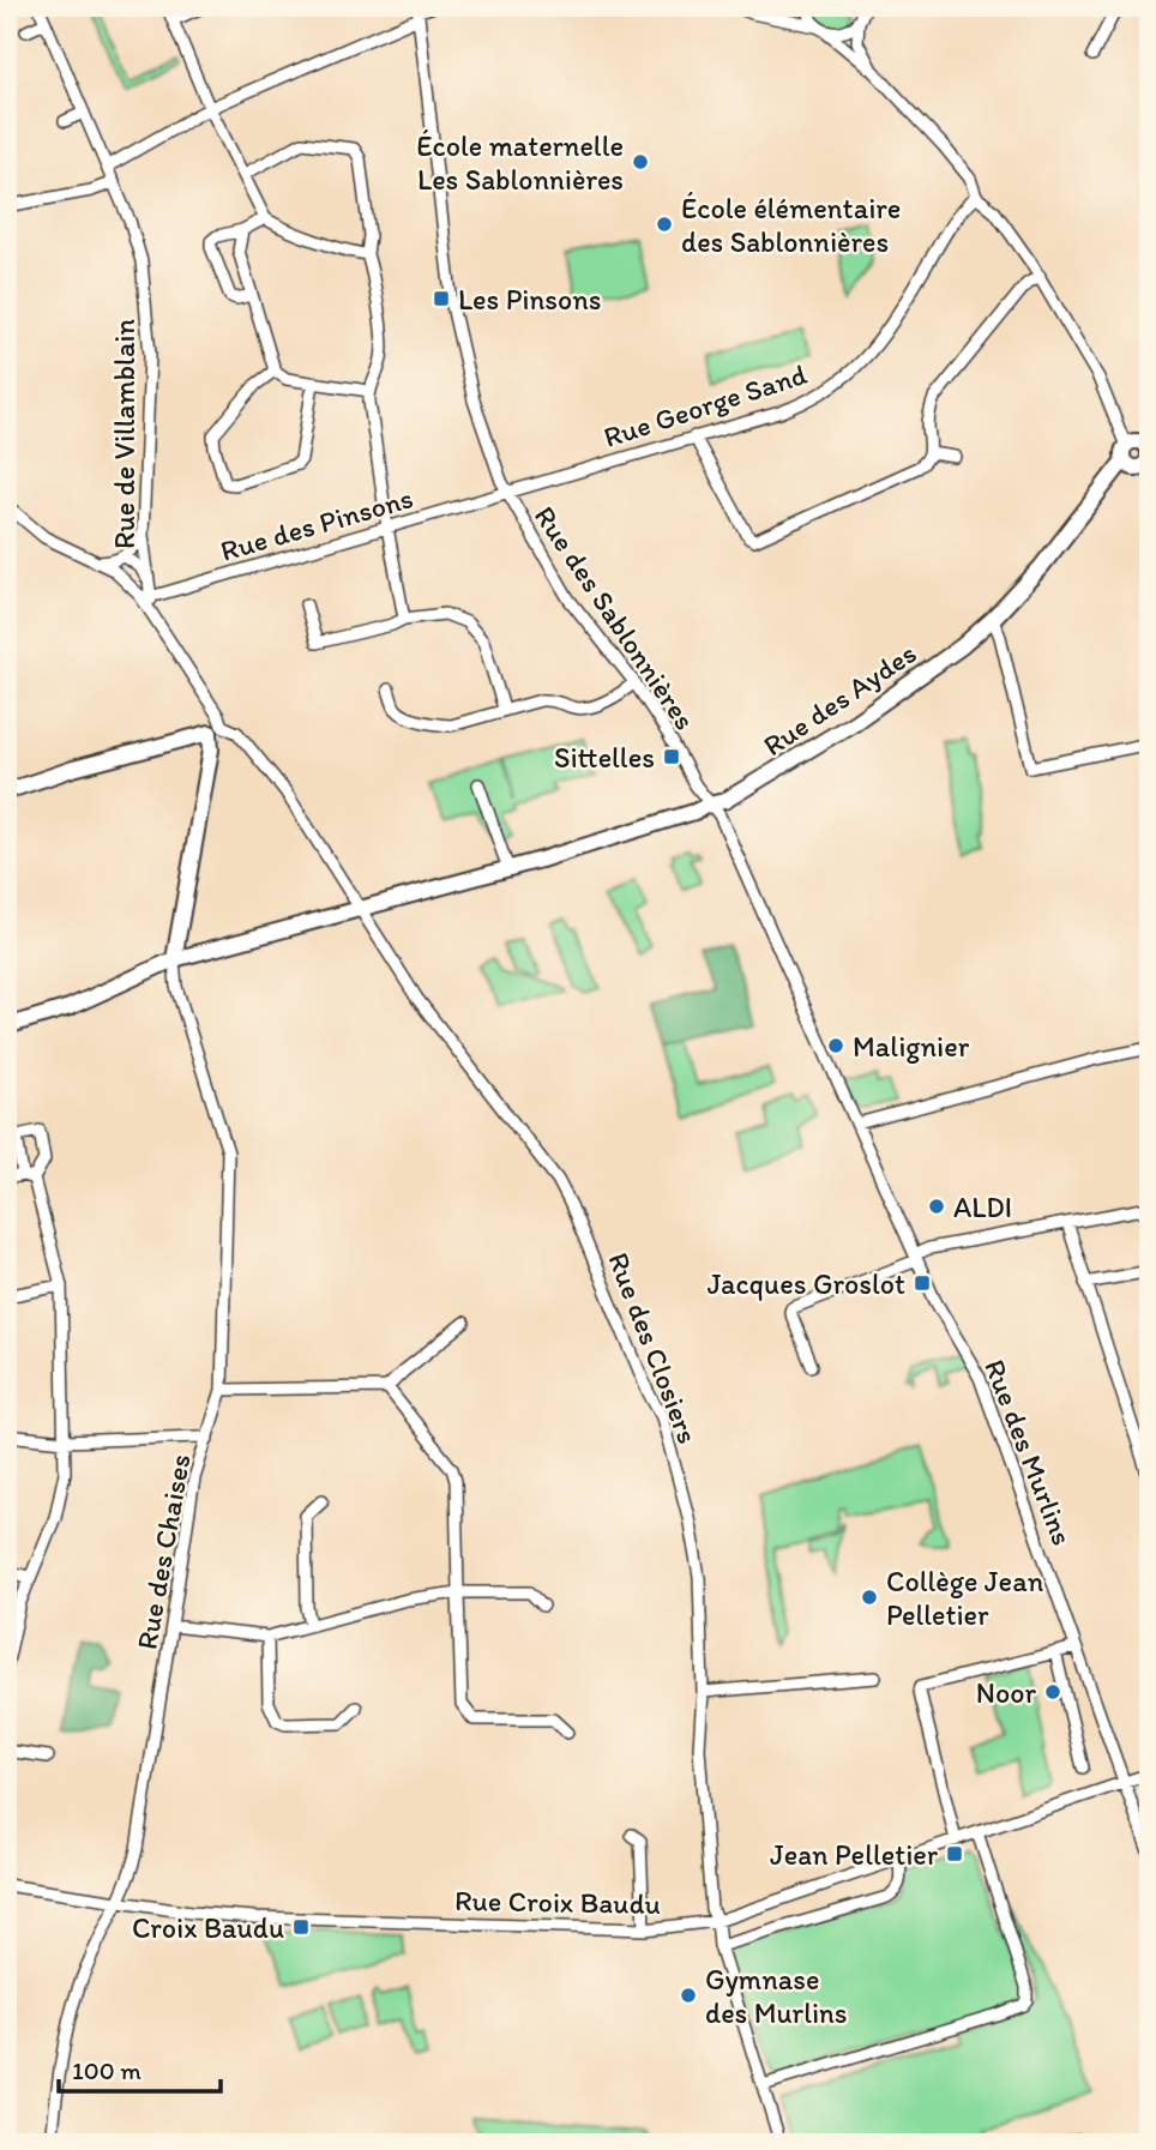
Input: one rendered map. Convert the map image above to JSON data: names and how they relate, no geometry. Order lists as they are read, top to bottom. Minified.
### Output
{"streets":{"street":["Rue George Sand","Rue de Villamblain","Rue des Pinsons","Rue des Sablonnières","Rue des Aydes","Rue des Closiers","Rue des Murlins","Rue des Chaises","Rue Croix Baudu"]},"crossings":[["Rue George Sand","Rue des Pinsons"],["Rue George Sand","Rue des Sablonnières"],["Rue de Villamblain","Rue des Pinsons"],["Rue de Villamblain","Rue des Closiers"],["Rue des Pinsons","Rue des Sablonnières"],["Rue des Sablonnières","Rue des Aydes"],["Rue des Sablonnières","Rue des Murlins"],["Rue des Aydes","Rue des Closiers"],["Rue des Aydes","Rue des Murlins"],["Rue des Aydes","Rue des Chaises"],["Rue des Closiers","Rue Croix Baudu"],["Rue des Murlins","Rue Croix Baudu"],["Rue des Chaises","Rue Croix Baudu"]],"places":{"other":["École maternelle Les Sablonnières","École élémentaire des Sablonnières","Malignier","ALDI","Collège Jean Pelletier","Noor","Gymnase des Murlins"],"transit":["Les Pinsons","Sittelles","Jacques Groslot","Jean Pelletier","Croix Baudu"]},"scale_bar":"100 m"}
